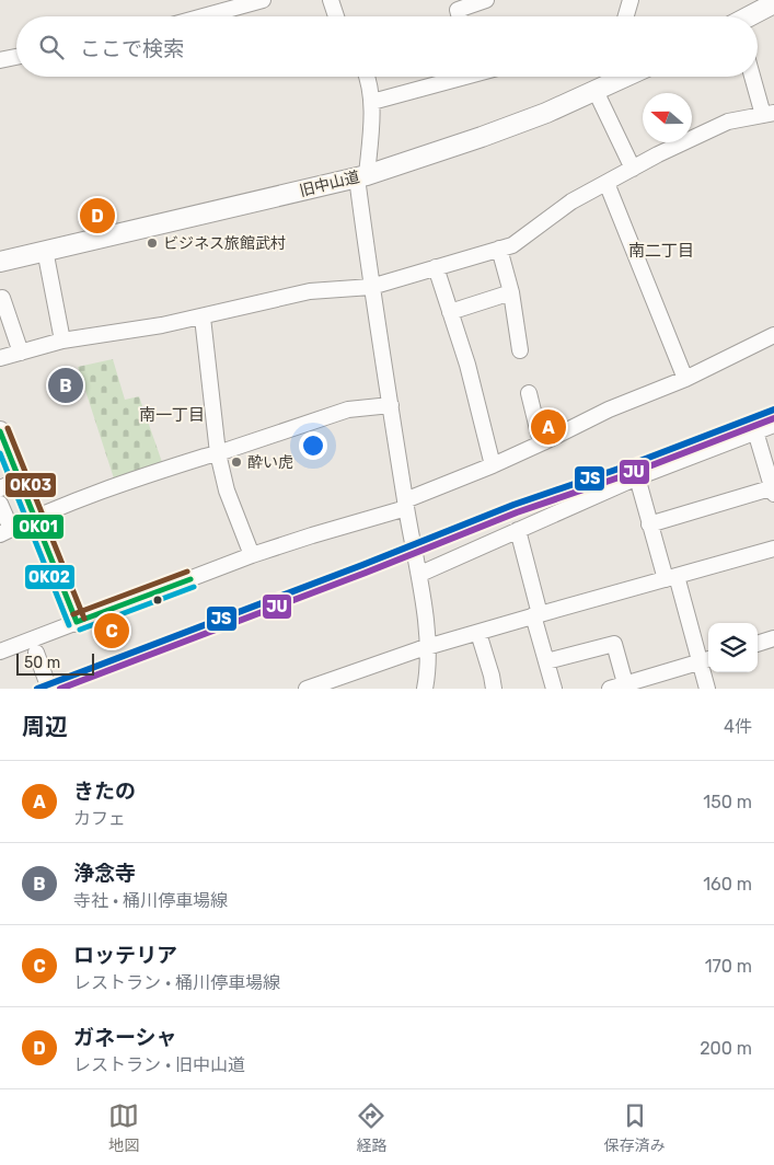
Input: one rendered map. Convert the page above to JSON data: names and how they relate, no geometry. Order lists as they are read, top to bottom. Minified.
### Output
{"streets":{"main road":["旧中山道"]},"districts":["南二丁目","南一丁目"],"places":["ビジネス旅館武村","酔い虎"],"lines":["transit line JS","transit line JU","transit line OK03","transit line OK01","transit line OK02"],"scale_bar":"50 m","north":"left","page":{"search":"ここで検索","pins":["D","B","A","C"],"scale":"50 m","heading":["周辺","4件"],"list":[{"mark":"A","name":"きたの","note":"カフェ","value":"150 m"},{"mark":"B","name":"浄念寺","note":"寺社 · 桶川停車場線","value":"160 m"},{"mark":"C","name":"ロッテリア","note":"レストラン · 桶川停車場線","value":"170 m"},{"mark":"D","name":"ガネーシャ","note":"レストラン · 旧中山道","value":"200 m"}],"nav":["地図","経路","保存済み"]}}
